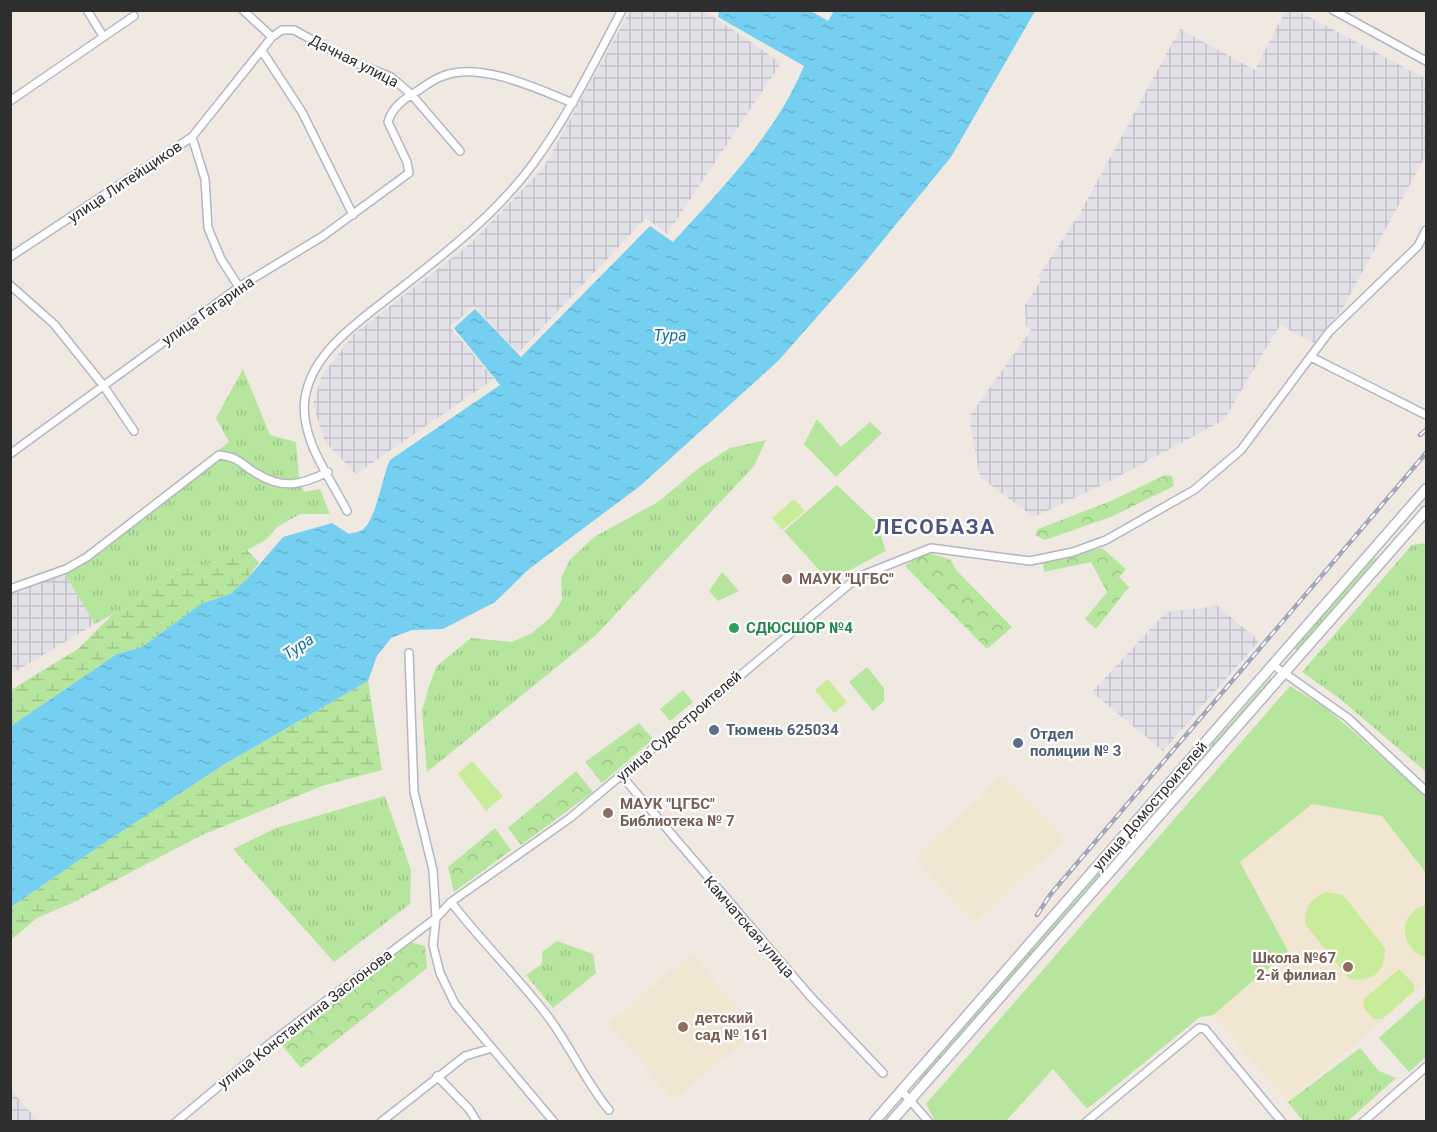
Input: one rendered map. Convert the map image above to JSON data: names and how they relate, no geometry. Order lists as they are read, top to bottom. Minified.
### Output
{"streets":{"main road":["улица Домостроителей"],"street":["Дачная улица","улица Литейщиков","улица Гагарина","улица Судостроителей","Камчатская улица","улица Константина Заслонова"]},"crossings":[["Дачная улица","улица Литейщиков"],["Дачная улица","улица Гагарина"],["улица Судостроителей","Камчатская улица"],["улица Судостроителей","улица Константина Заслонова"]],"districts":["ЛЕСОБАЗА"],"water":["Тура"],"places":["МАУК \"ЦГБС\"","СДЮСШОР №4","Тюмень 625034","Отдел полиции № 3","МАУК \"ЦГБС\" Библиотека № 7","Школа №67 2-й филиал","детский сад № 161"]}
